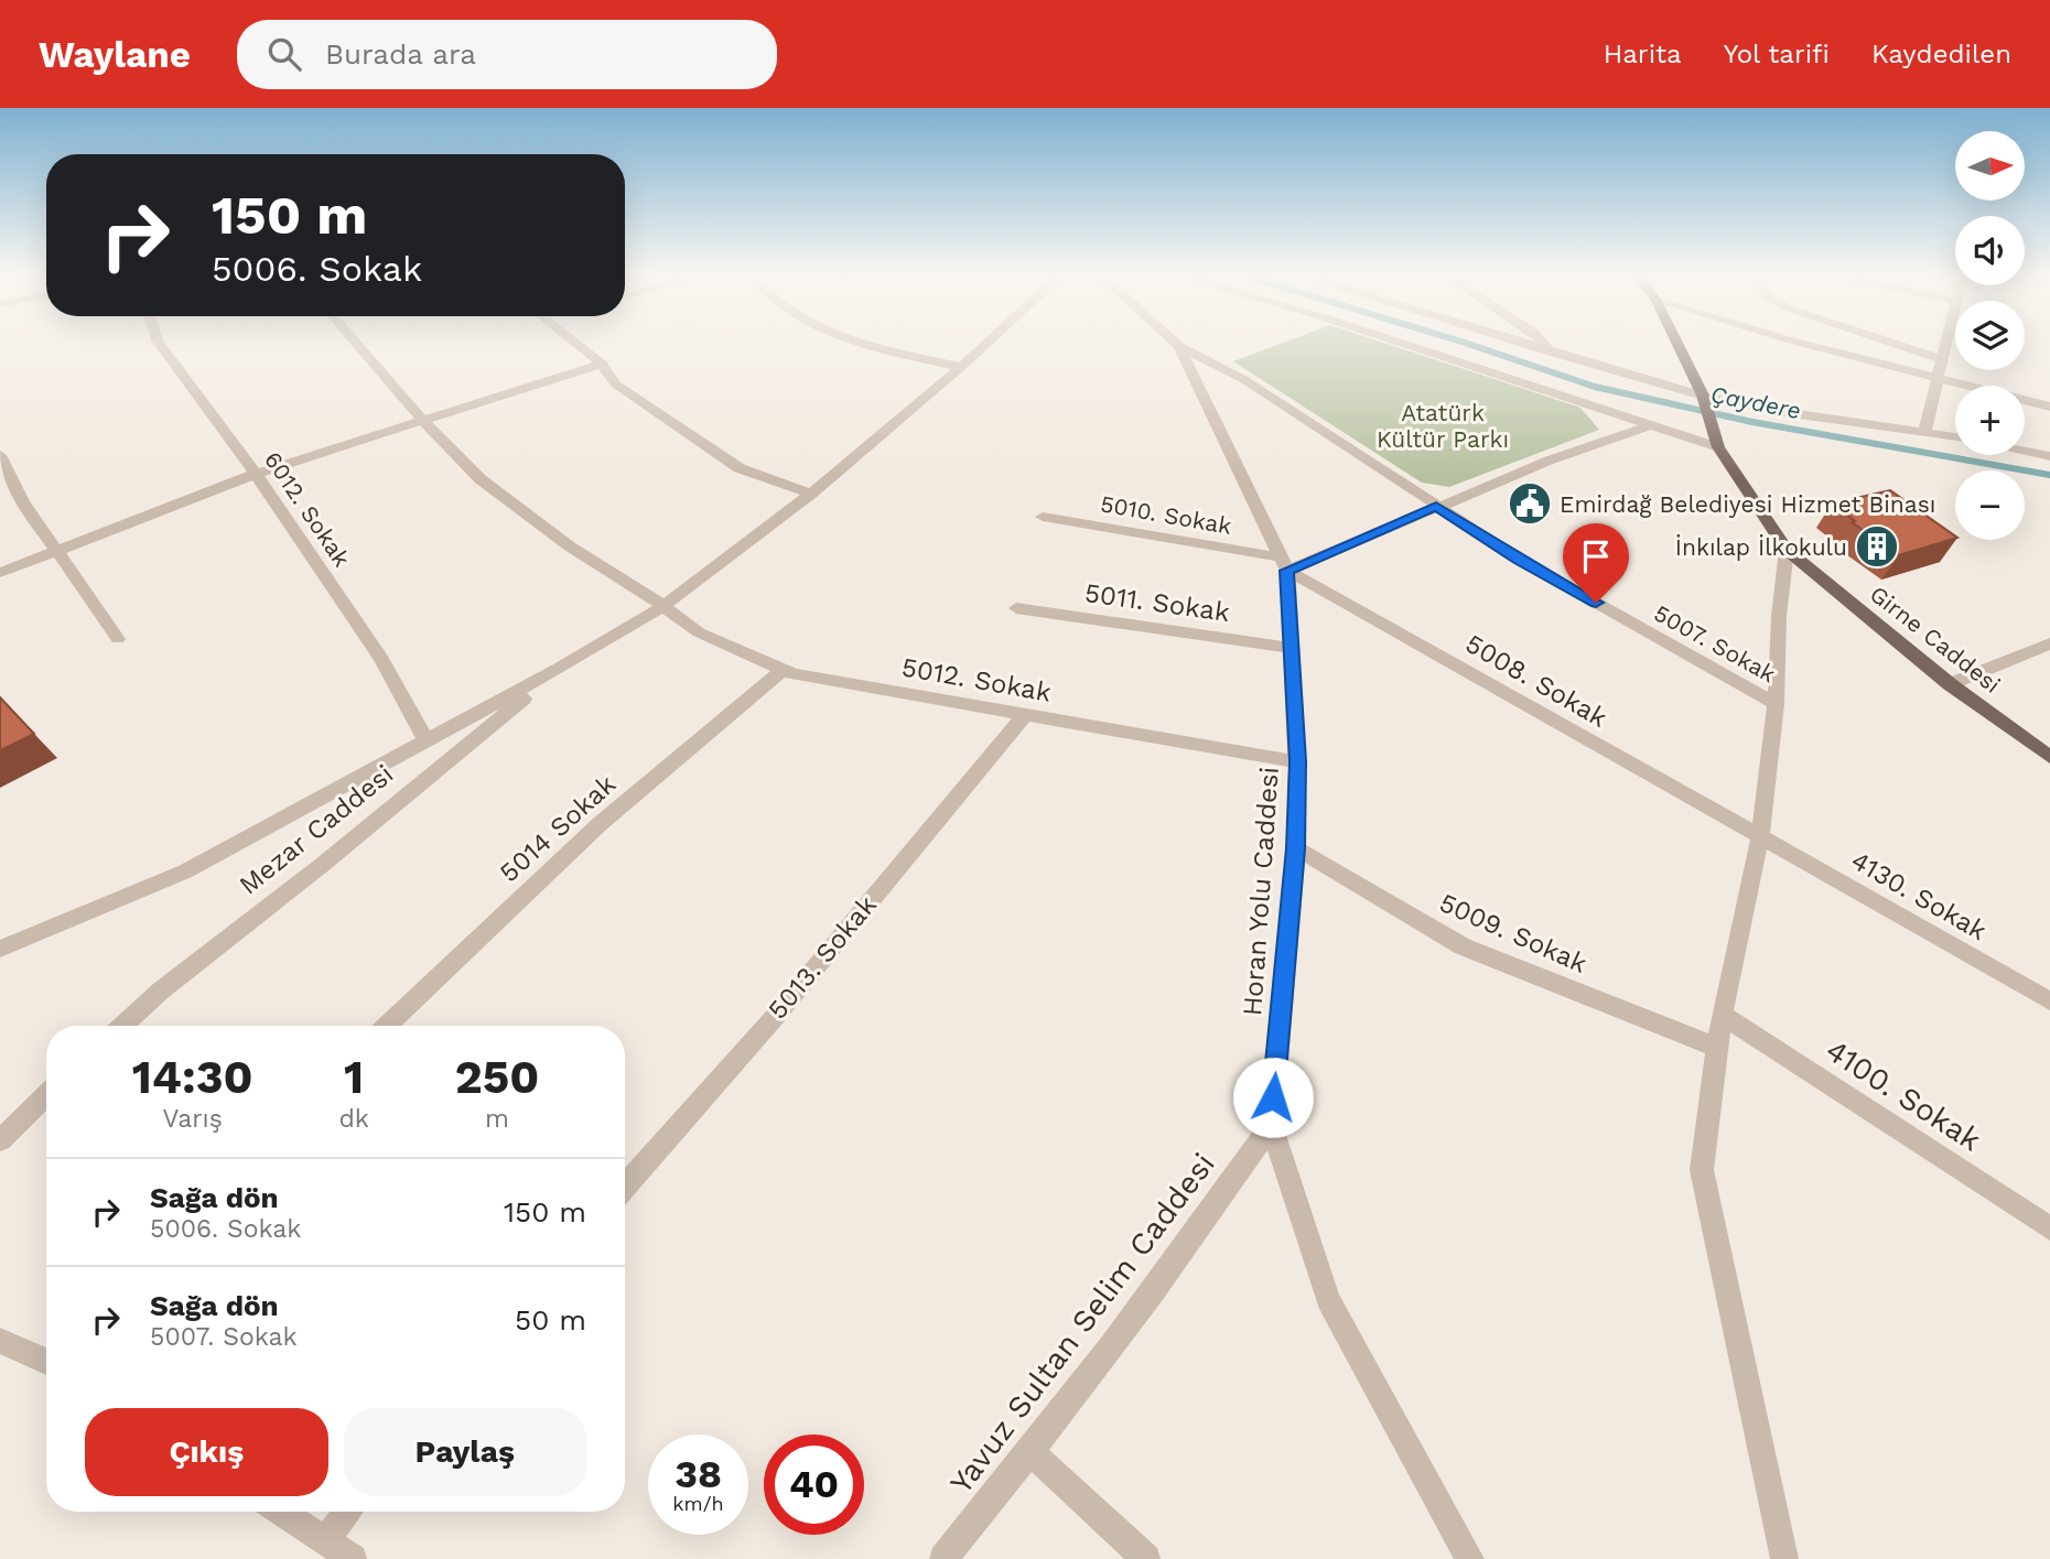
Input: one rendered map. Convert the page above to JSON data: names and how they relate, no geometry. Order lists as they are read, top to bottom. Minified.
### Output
{"streets":{"main road":["Girne Caddesi"],"street":["6012. Sokak","5010. Sokak","5011. Sokak","5007. Sokak","5012. Sokak","5008. Sokak","5014 Sokak","Mezar Caddesi","Horan Yolu Caddesi","4130. Sokak","5009. Sokak","5013. Sokak","4100. Sokak","Yavuz Sultan Selim Caddesi"]},"crossings":[["5010. Sokak","5008. Sokak"],["5010. Sokak","Horan Yolu Caddesi"],["5011. Sokak","Horan Yolu Caddesi"],["5007. Sokak","Horan Yolu Caddesi"],["5012. Sokak","5014 Sokak"],["5012. Sokak","Horan Yolu Caddesi"],["5012. Sokak","5013. Sokak"],["5008. Sokak","Horan Yolu Caddesi"],["5008. Sokak","4130. Sokak"],["Horan Yolu Caddesi","5009. Sokak"],["Horan Yolu Caddesi","Yavuz Sultan Selim Caddesi"]],"water":["Çaydere"],"parks":["Atatürk Kültür Parkı"],"places":{"public building":["Emirdağ Belediyesi Hizmet Binası"],"building":["İnkılap İlkokulu"]},"north":"right","page":{"header":"Waylane","search":"Burada ara","nav":["Harita","Yol tarifi","Kaydedilen"],"map_buttons":["+","−"],"turn":["150 m","5006. Sokak"],"eta":["14:30","Varış","1","dk","250","m"],"list":[{"name":"Sağa dön","note":"5006. Sokak","value":"150 m"},{"name":"Sağa dön","note":"5007. Sokak","value":"50 m"}],"buttons":["Çıkış","Paylaş"],"speed":"38 km/h","limit":"40"}}
